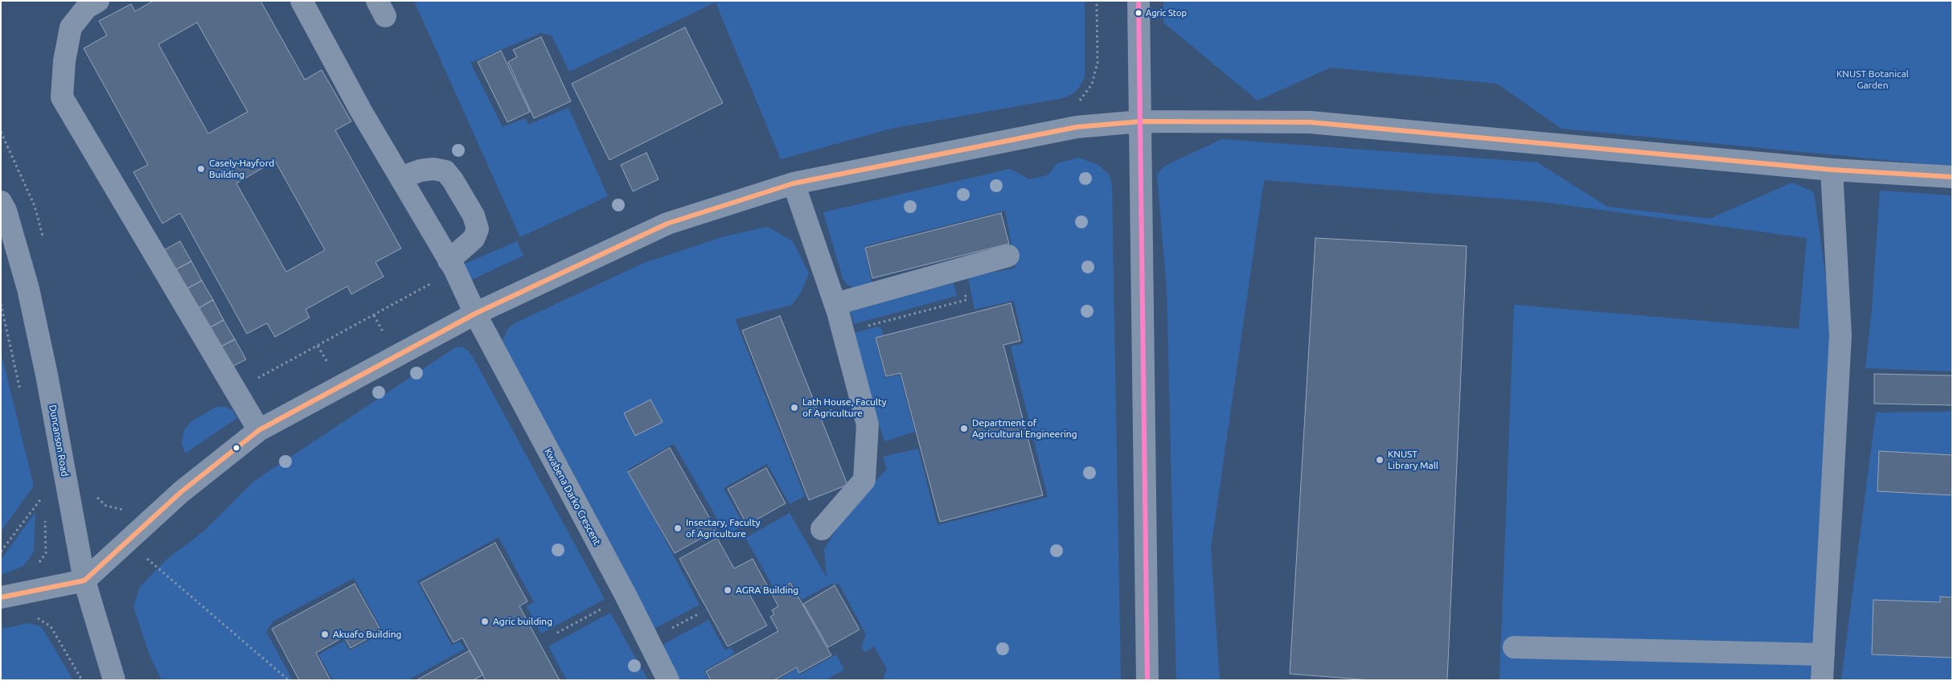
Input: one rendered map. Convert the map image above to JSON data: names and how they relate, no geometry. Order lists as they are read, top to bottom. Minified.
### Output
{"streets":{"street":["Duncanson Road","Kwabena Darko Crescent"]},"parks":["KNUST Botanical Garden"],"places":["Agric Stop","Casely-Hayford Building","Lath House, Faculty of Agriculture","Department of Agricultural Engineering","KNUST Library Mall","Insectary, Faculty of Agriculture","AGRA Building","Agric building","Akuafo Building"]}
